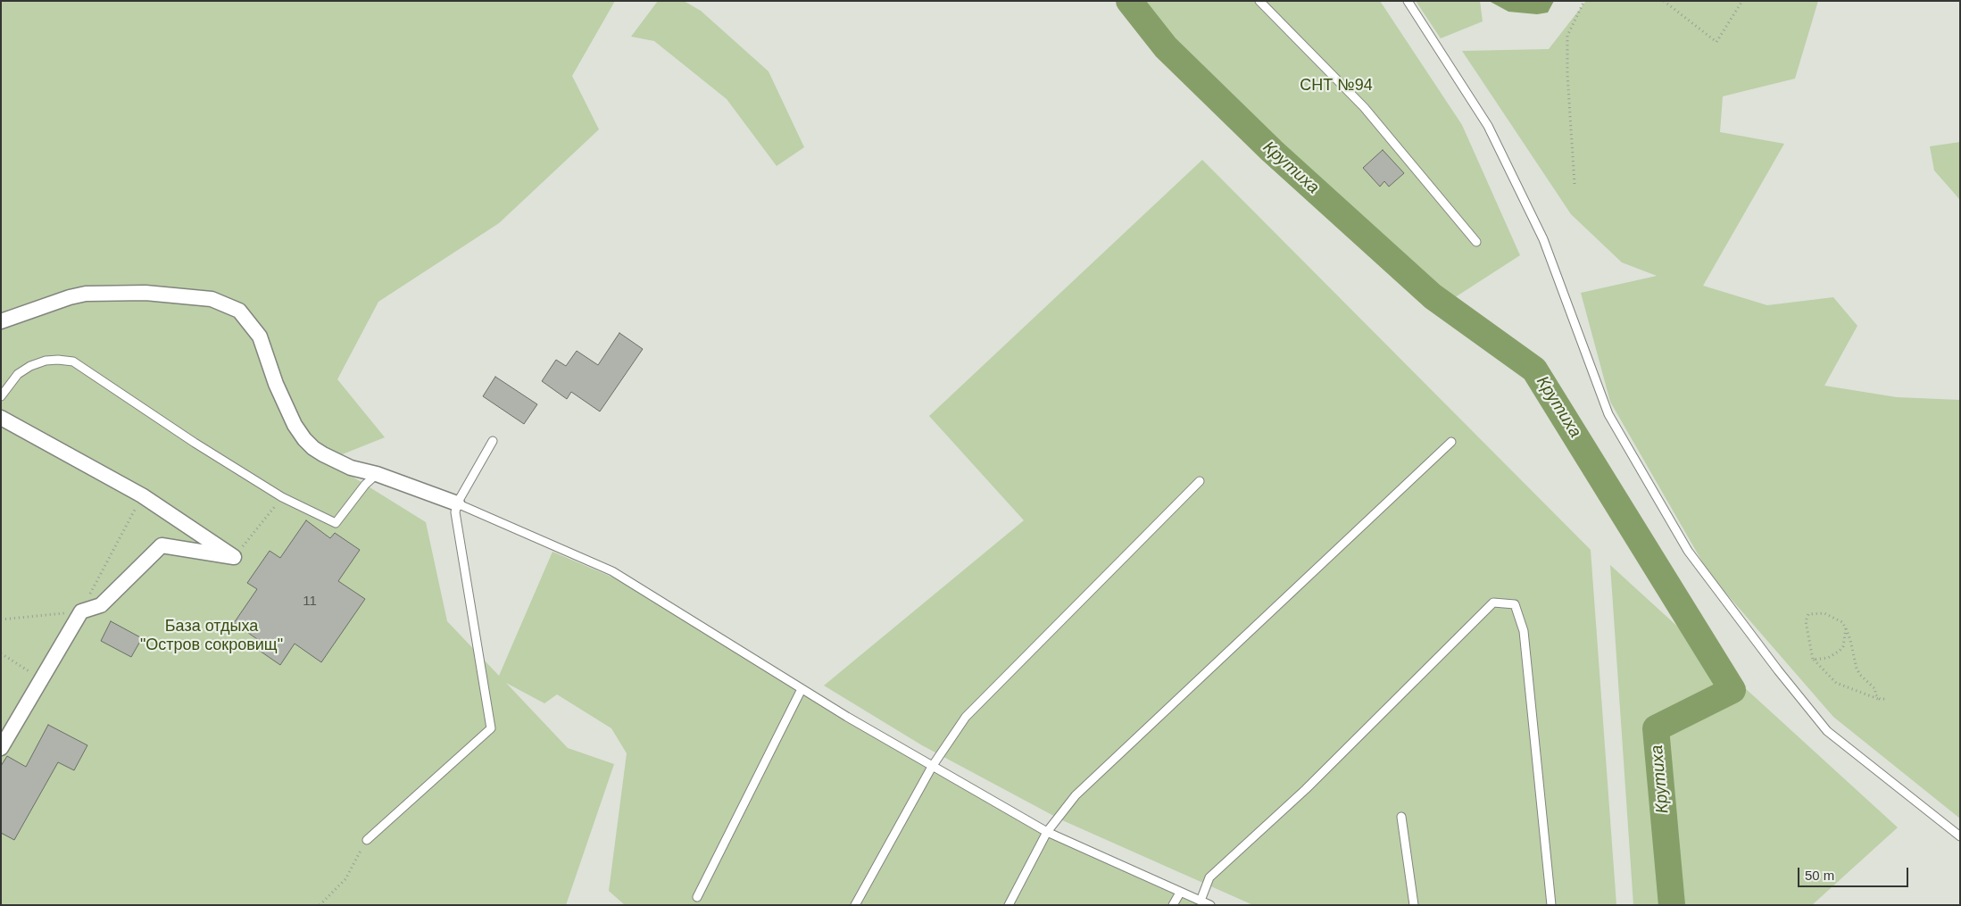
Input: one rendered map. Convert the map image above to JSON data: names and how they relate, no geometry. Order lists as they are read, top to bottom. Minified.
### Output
{"water":["Крутиха"],"parks":["СНТ №94","База отдыха \"Остров сокровищ\""],"house_numbers":["11"],"scale_bar":"50 m"}
